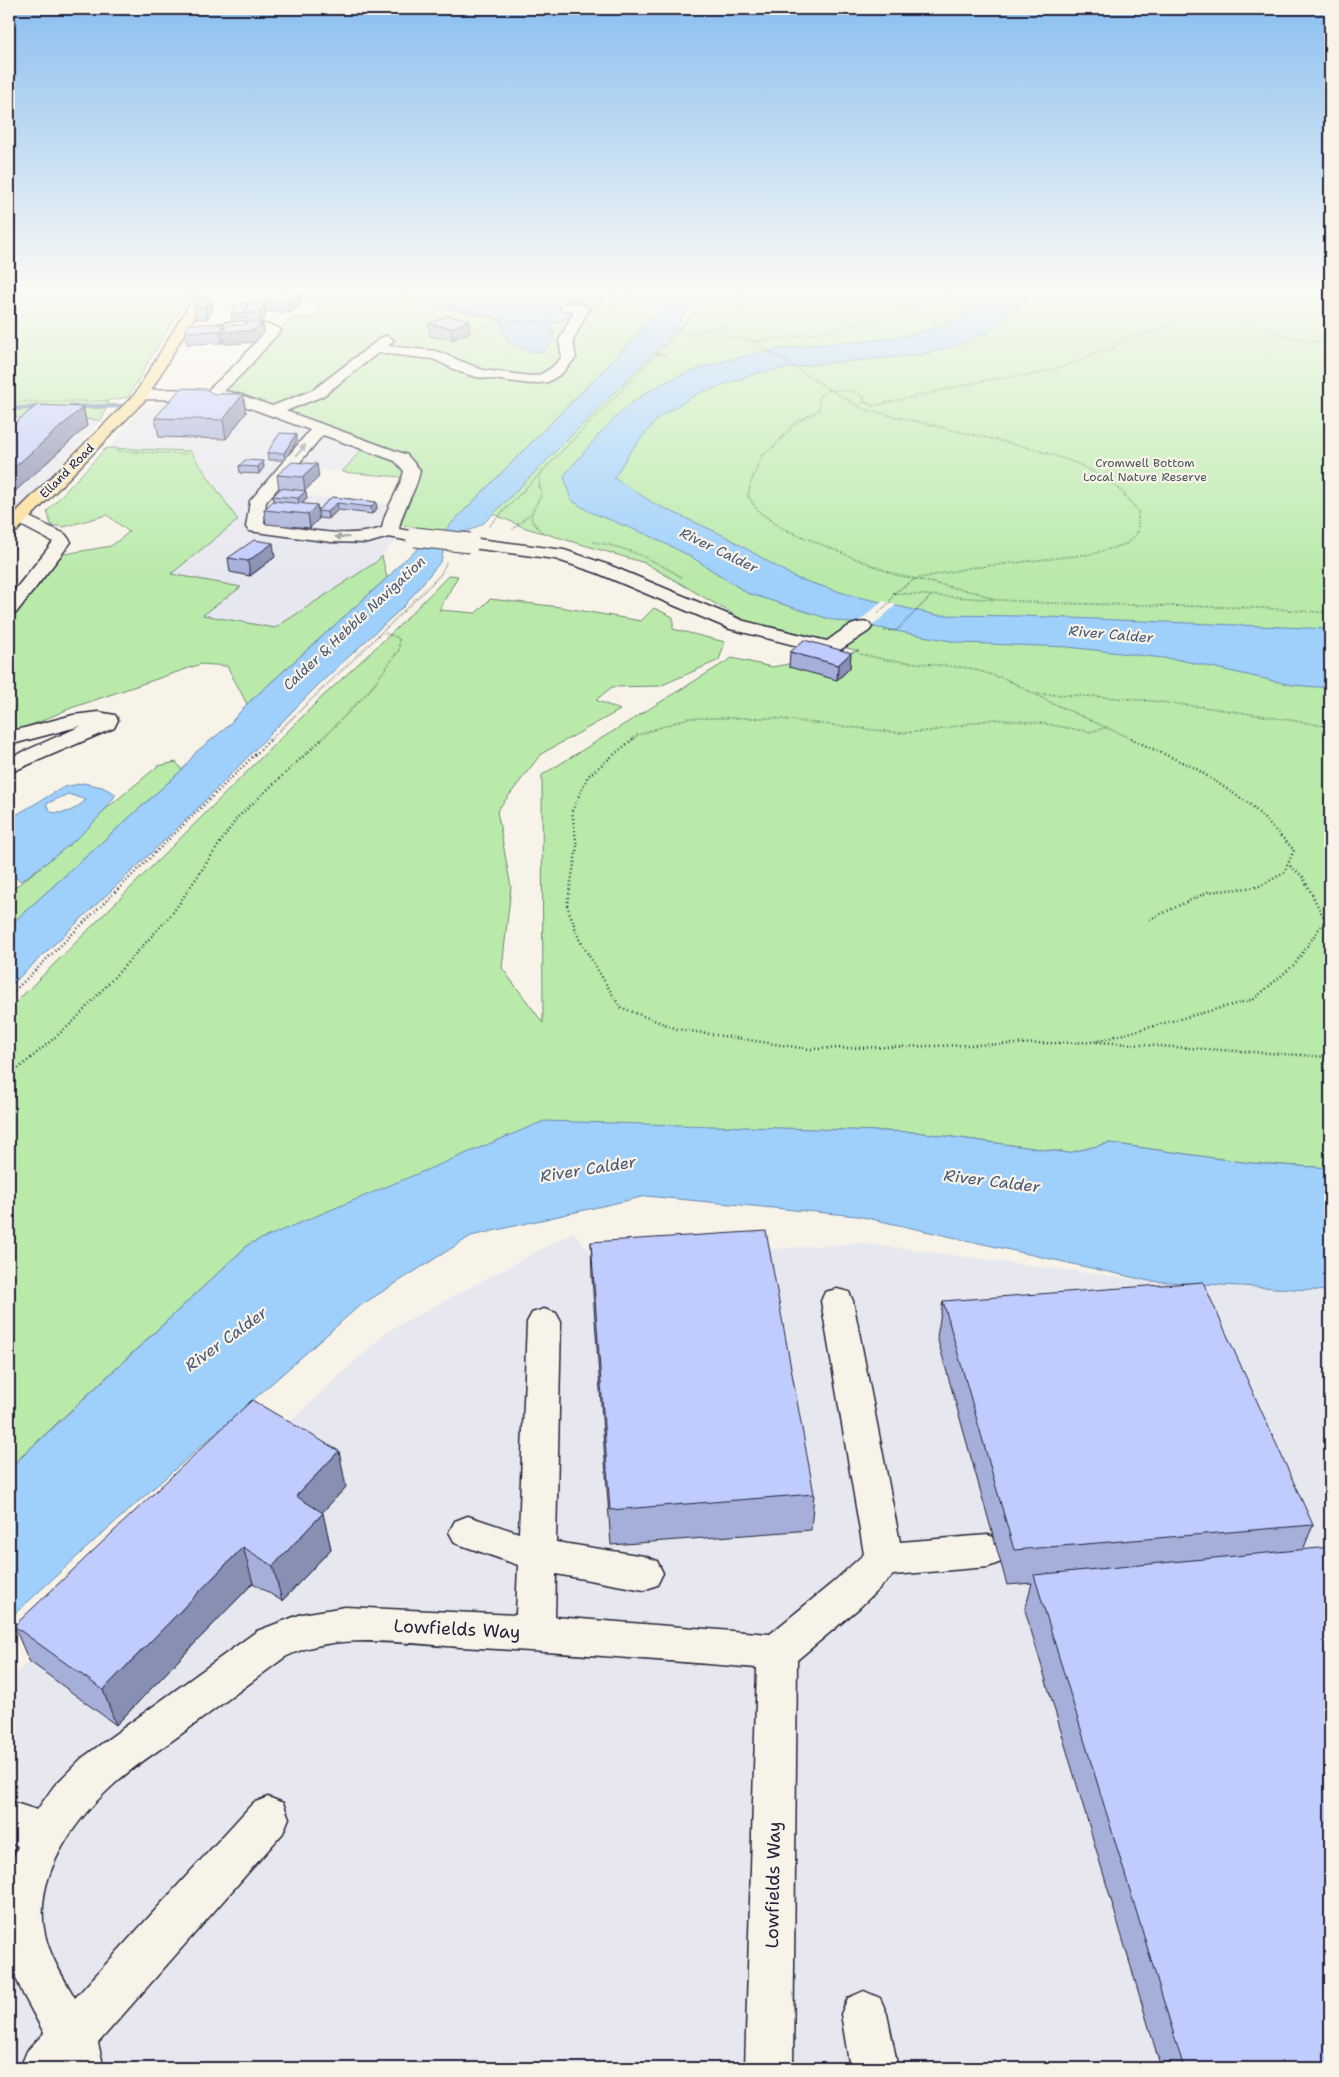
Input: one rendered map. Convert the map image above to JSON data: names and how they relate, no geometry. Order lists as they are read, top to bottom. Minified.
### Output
{"streets":{"main road":["Elland Road"],"street":["Lowfields Way"]},"water":["River Calder","Calder & Hebble Navigation"],"parks":["Cromwell Bottom Local Nature Reserve"]}
